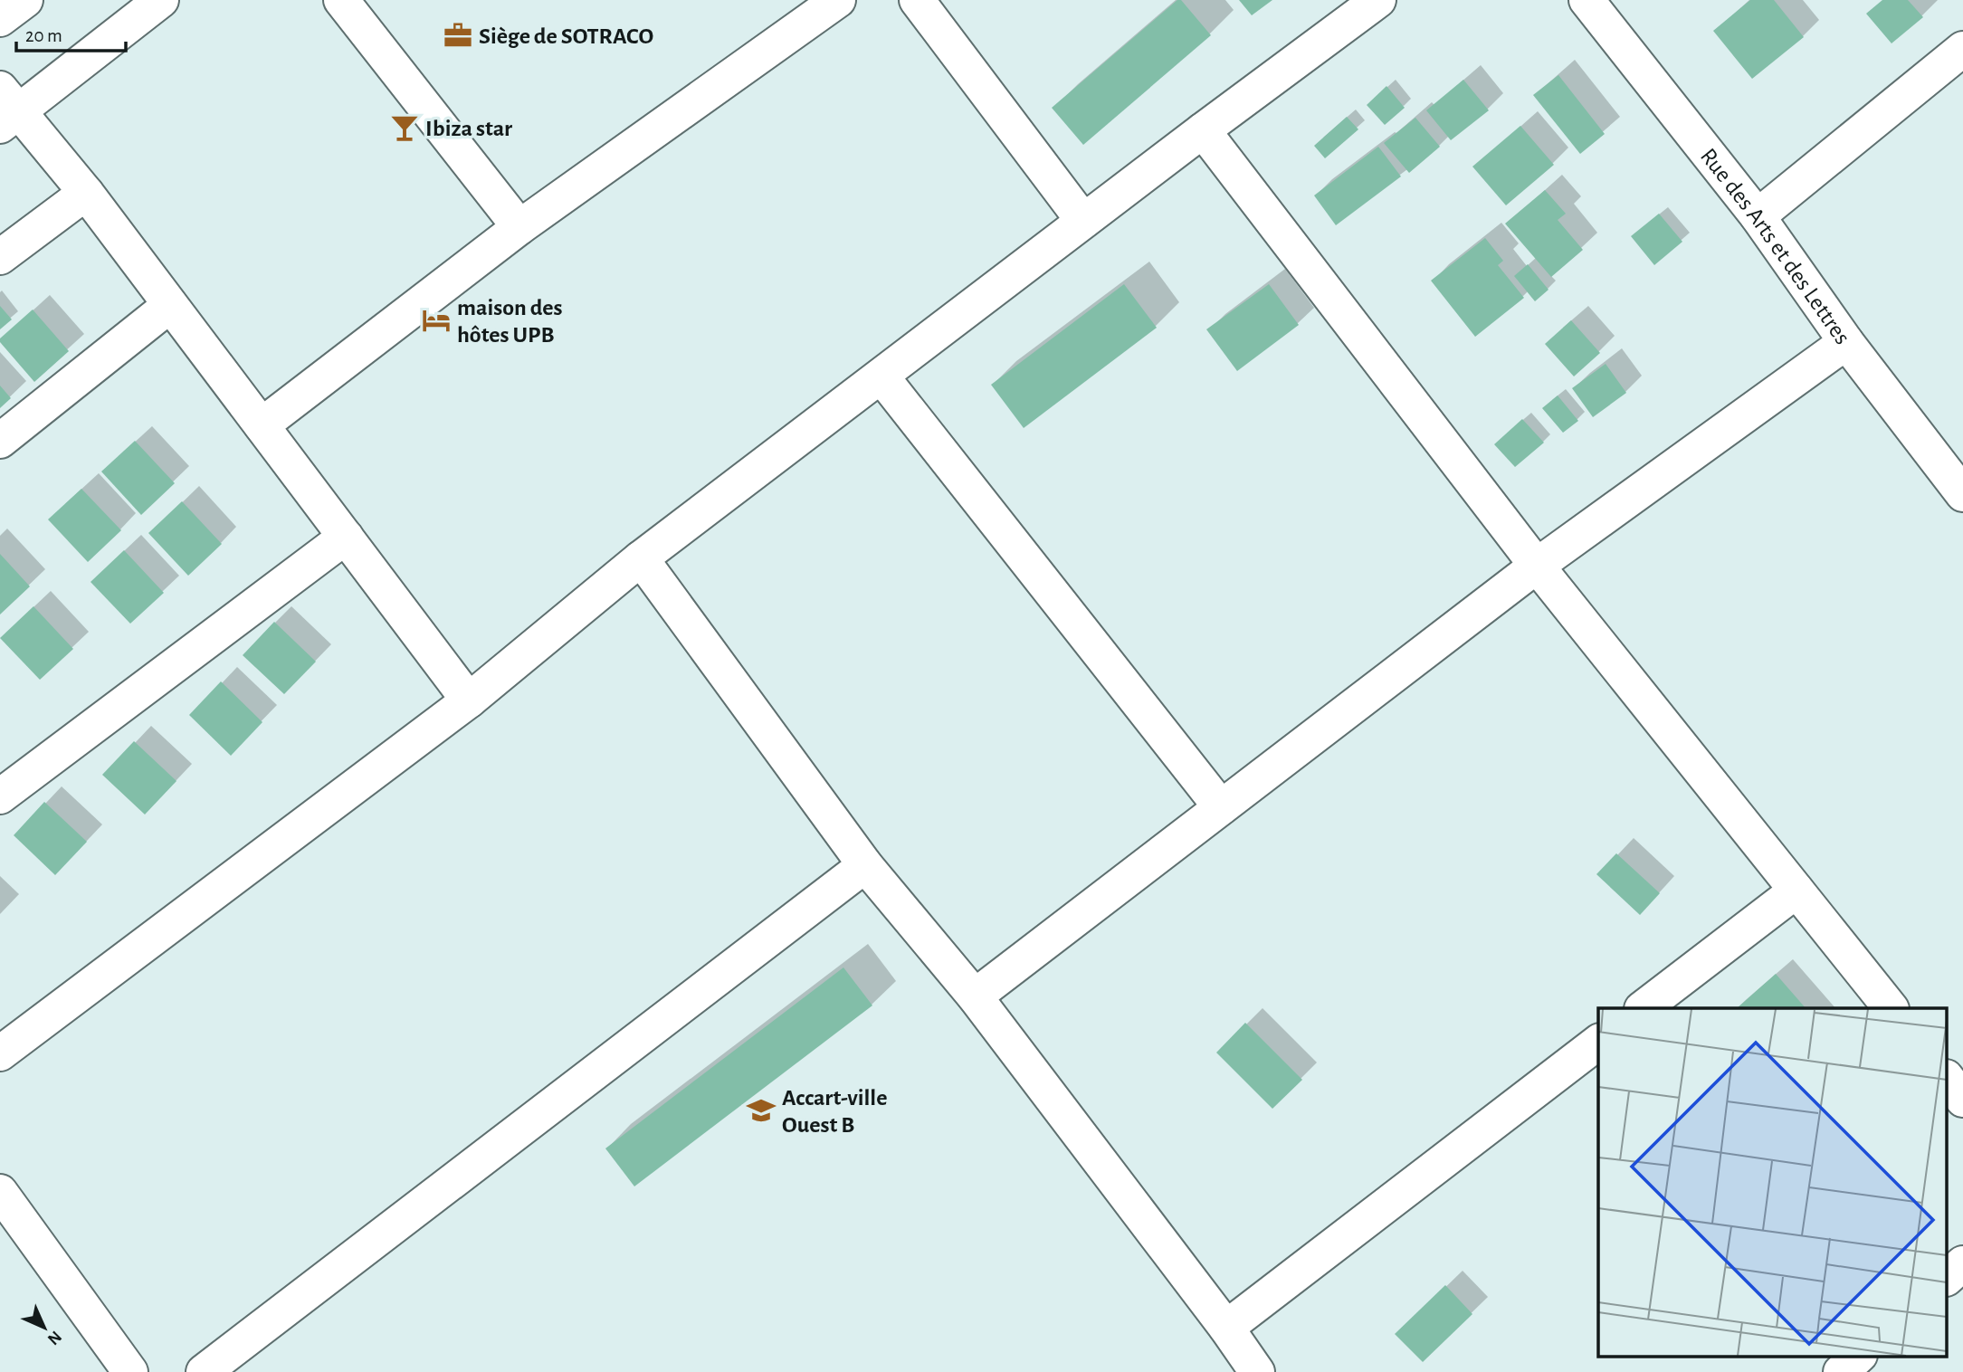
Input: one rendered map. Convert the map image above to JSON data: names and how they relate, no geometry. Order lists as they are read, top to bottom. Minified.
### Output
{"streets":{"street":["Rue des Arts et des Lettres"]},"places":{"office":["Siège de SOTRACO"],"bar":["Ibiza star"],"hotel":["maison des hôtes UPB"],"school or university":["Accart-ville Ouest B"]},"scale_bar":"20 m","north":"bottom right"}
